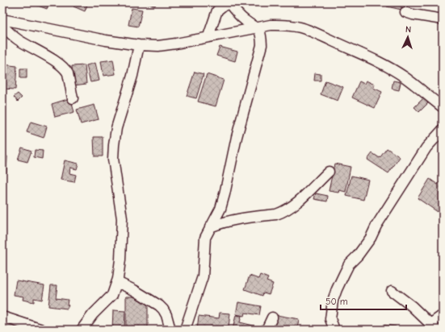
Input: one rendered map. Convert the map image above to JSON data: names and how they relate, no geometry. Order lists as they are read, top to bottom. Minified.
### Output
{"scale_bar":"50 m","north":"top"}
